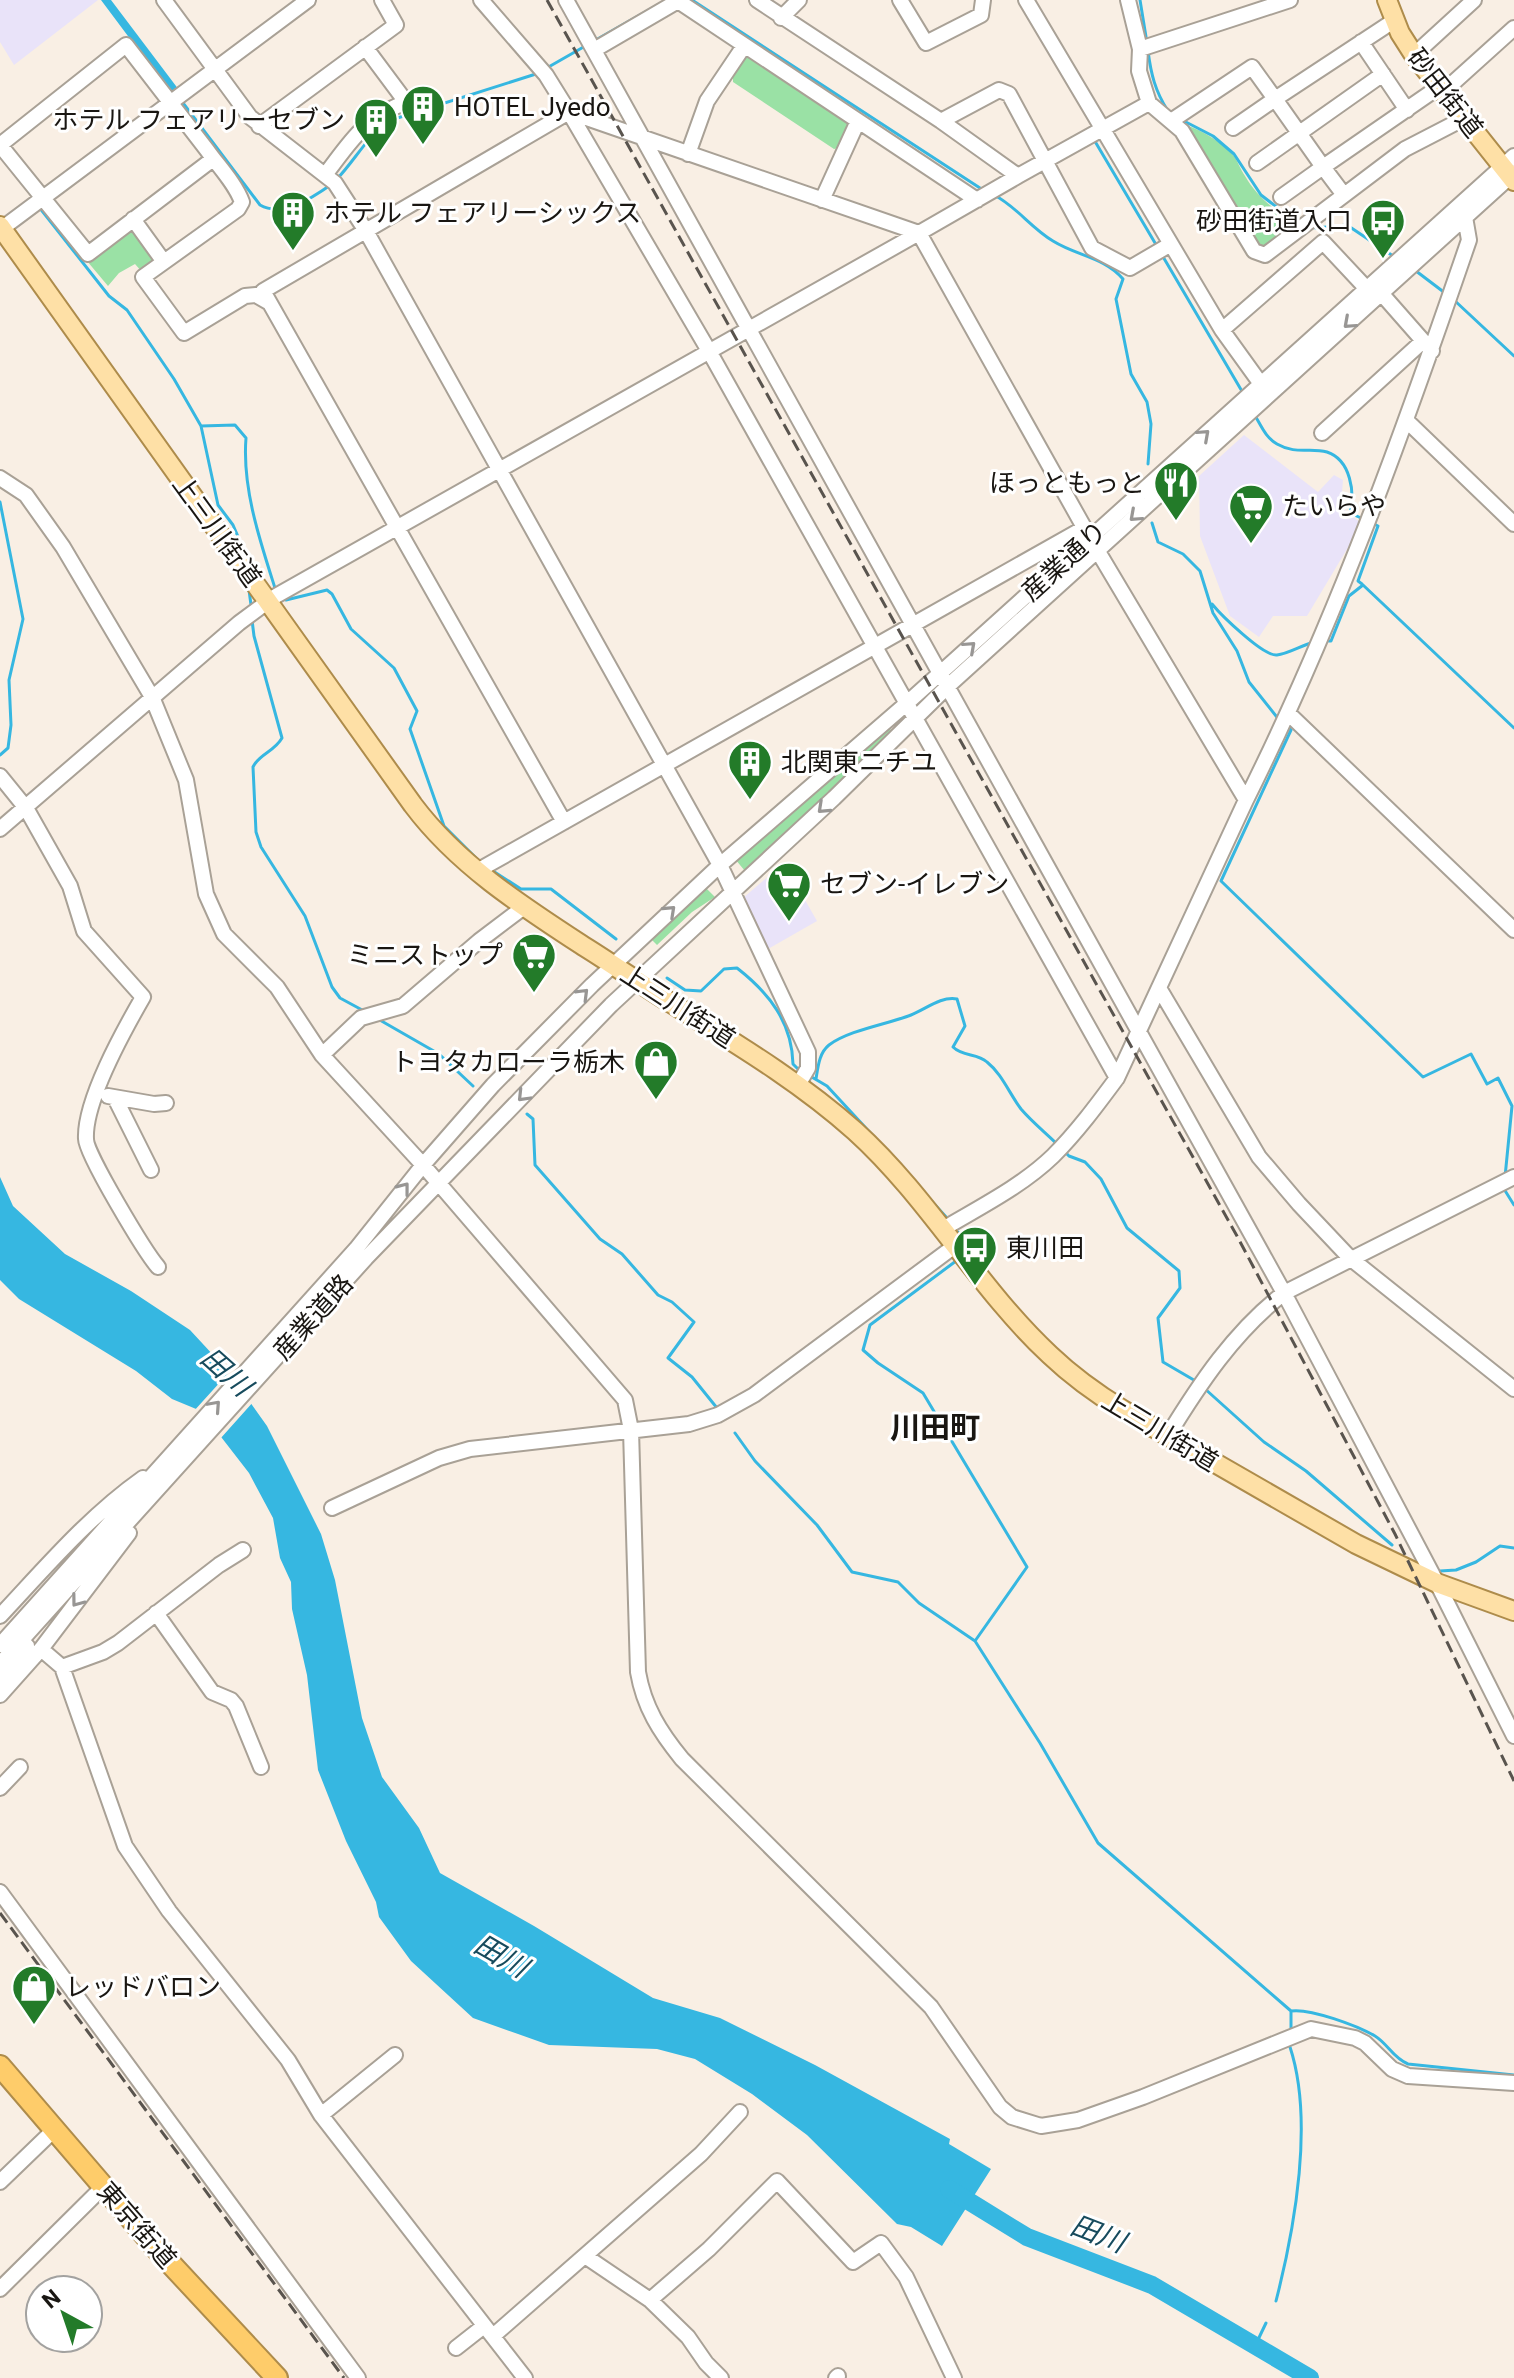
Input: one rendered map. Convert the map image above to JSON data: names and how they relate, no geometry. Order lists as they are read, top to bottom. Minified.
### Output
{"streets":{"highway":["東京街道"],"main road":["砂田街道","上三川街道"],"street":["産業通り","産業道路"]},"crossings":[["砂田街道","産業通り"],["上三川街道","産業通り"],["上三川街道","産業道路"],["産業通り","産業道路"]],"districts":["川田町"],"water":["田川"],"places":{"building":["HOTEL Jyedo","ホテル フェアリーセブン","ホテル フェアリーシックス","北関東ニチユ"],"bus stop":["砂田街道入口","東川田"],"restaurant":["ほっともっと"],"supermarket":["たいらや","セブン-イレブン","ミニストップ"],"shop":["トヨタカローラ栃木","レッドバロン"]},"north":"top left"}
